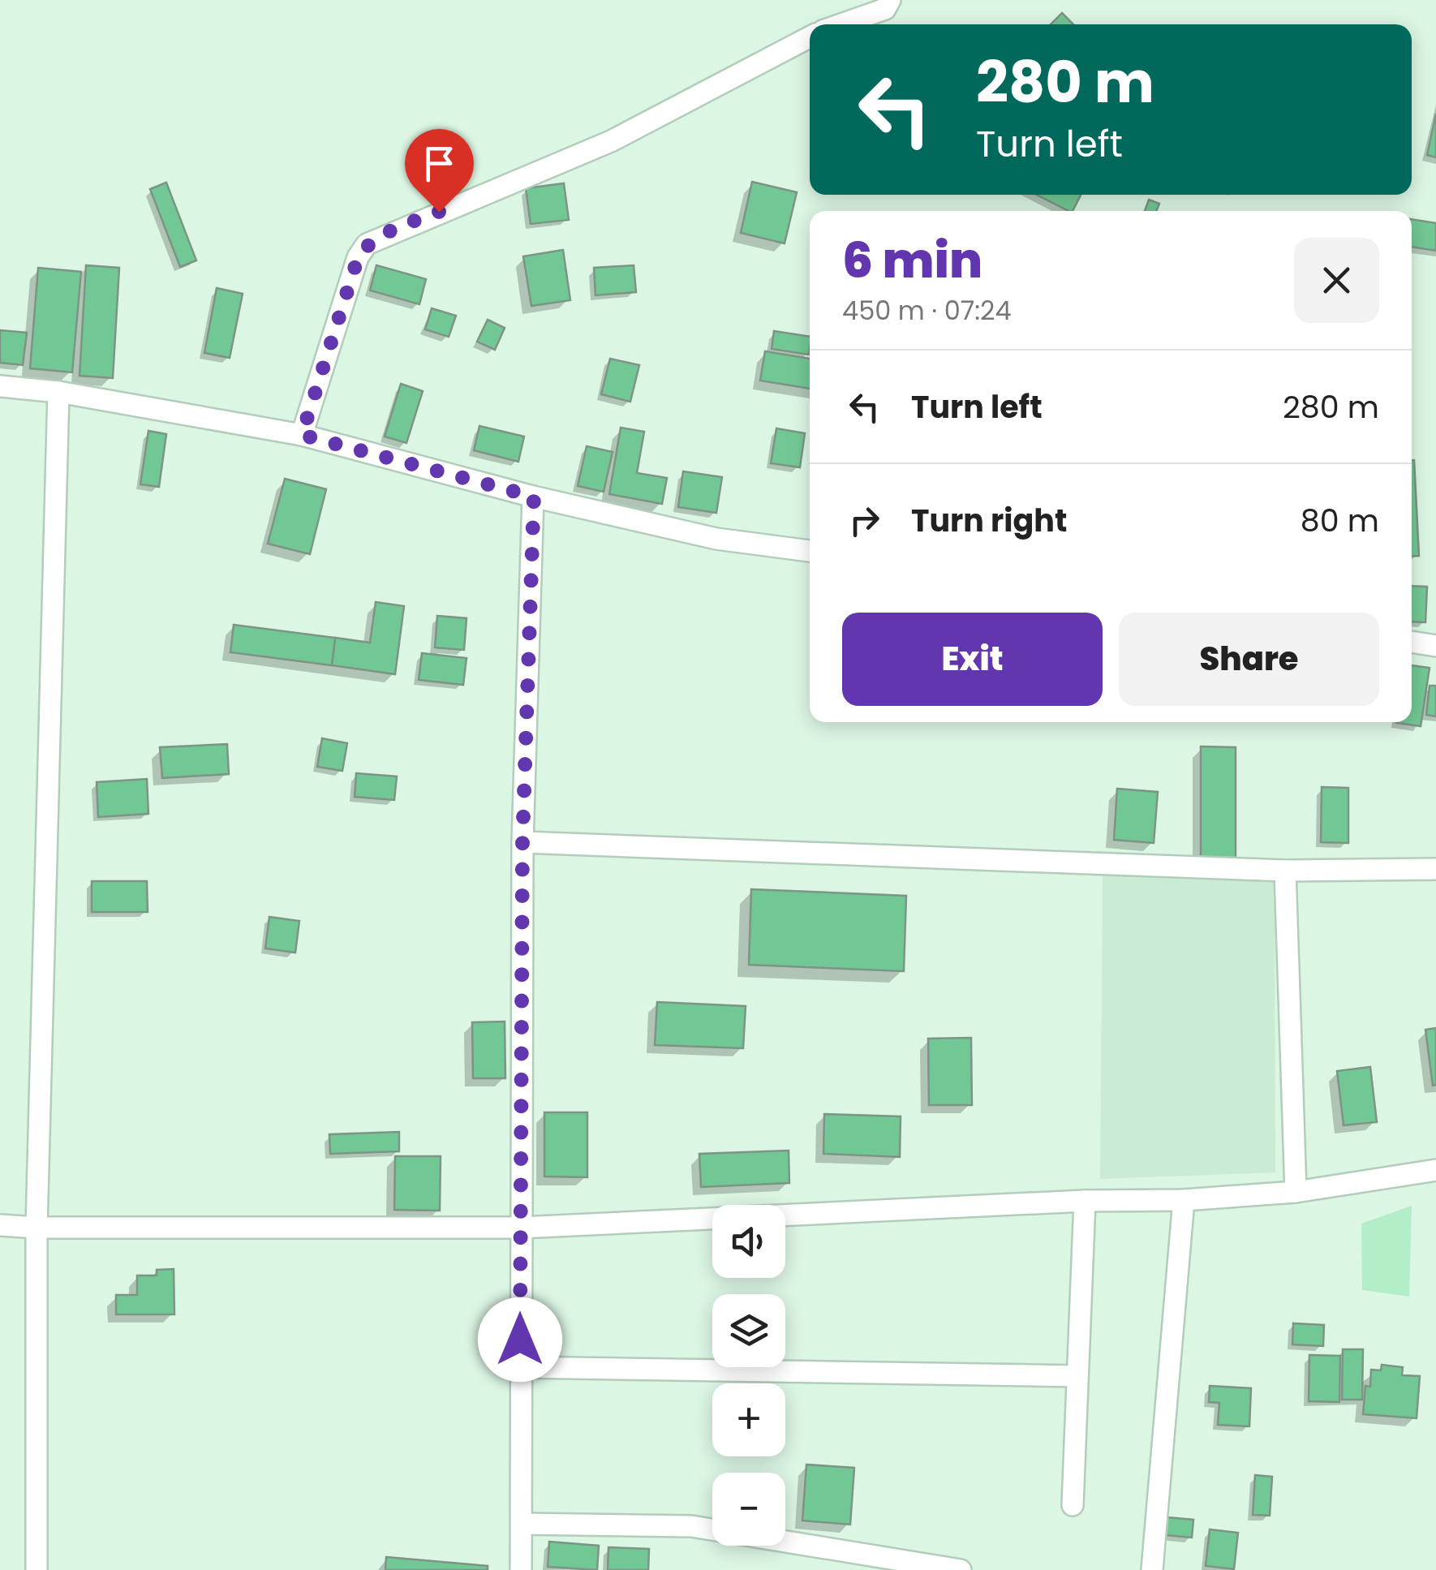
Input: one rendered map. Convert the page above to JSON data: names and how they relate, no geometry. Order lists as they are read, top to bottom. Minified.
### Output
{"page":{"turn":["280 m","Turn left"],"heading":["6 min","450 m · 07:24"],"list":[{"name":"Turn left","value":"280 m"},{"name":"Turn right","value":"80 m"}],"buttons":["Exit","Share"],"map_buttons":["+","−"]}}
